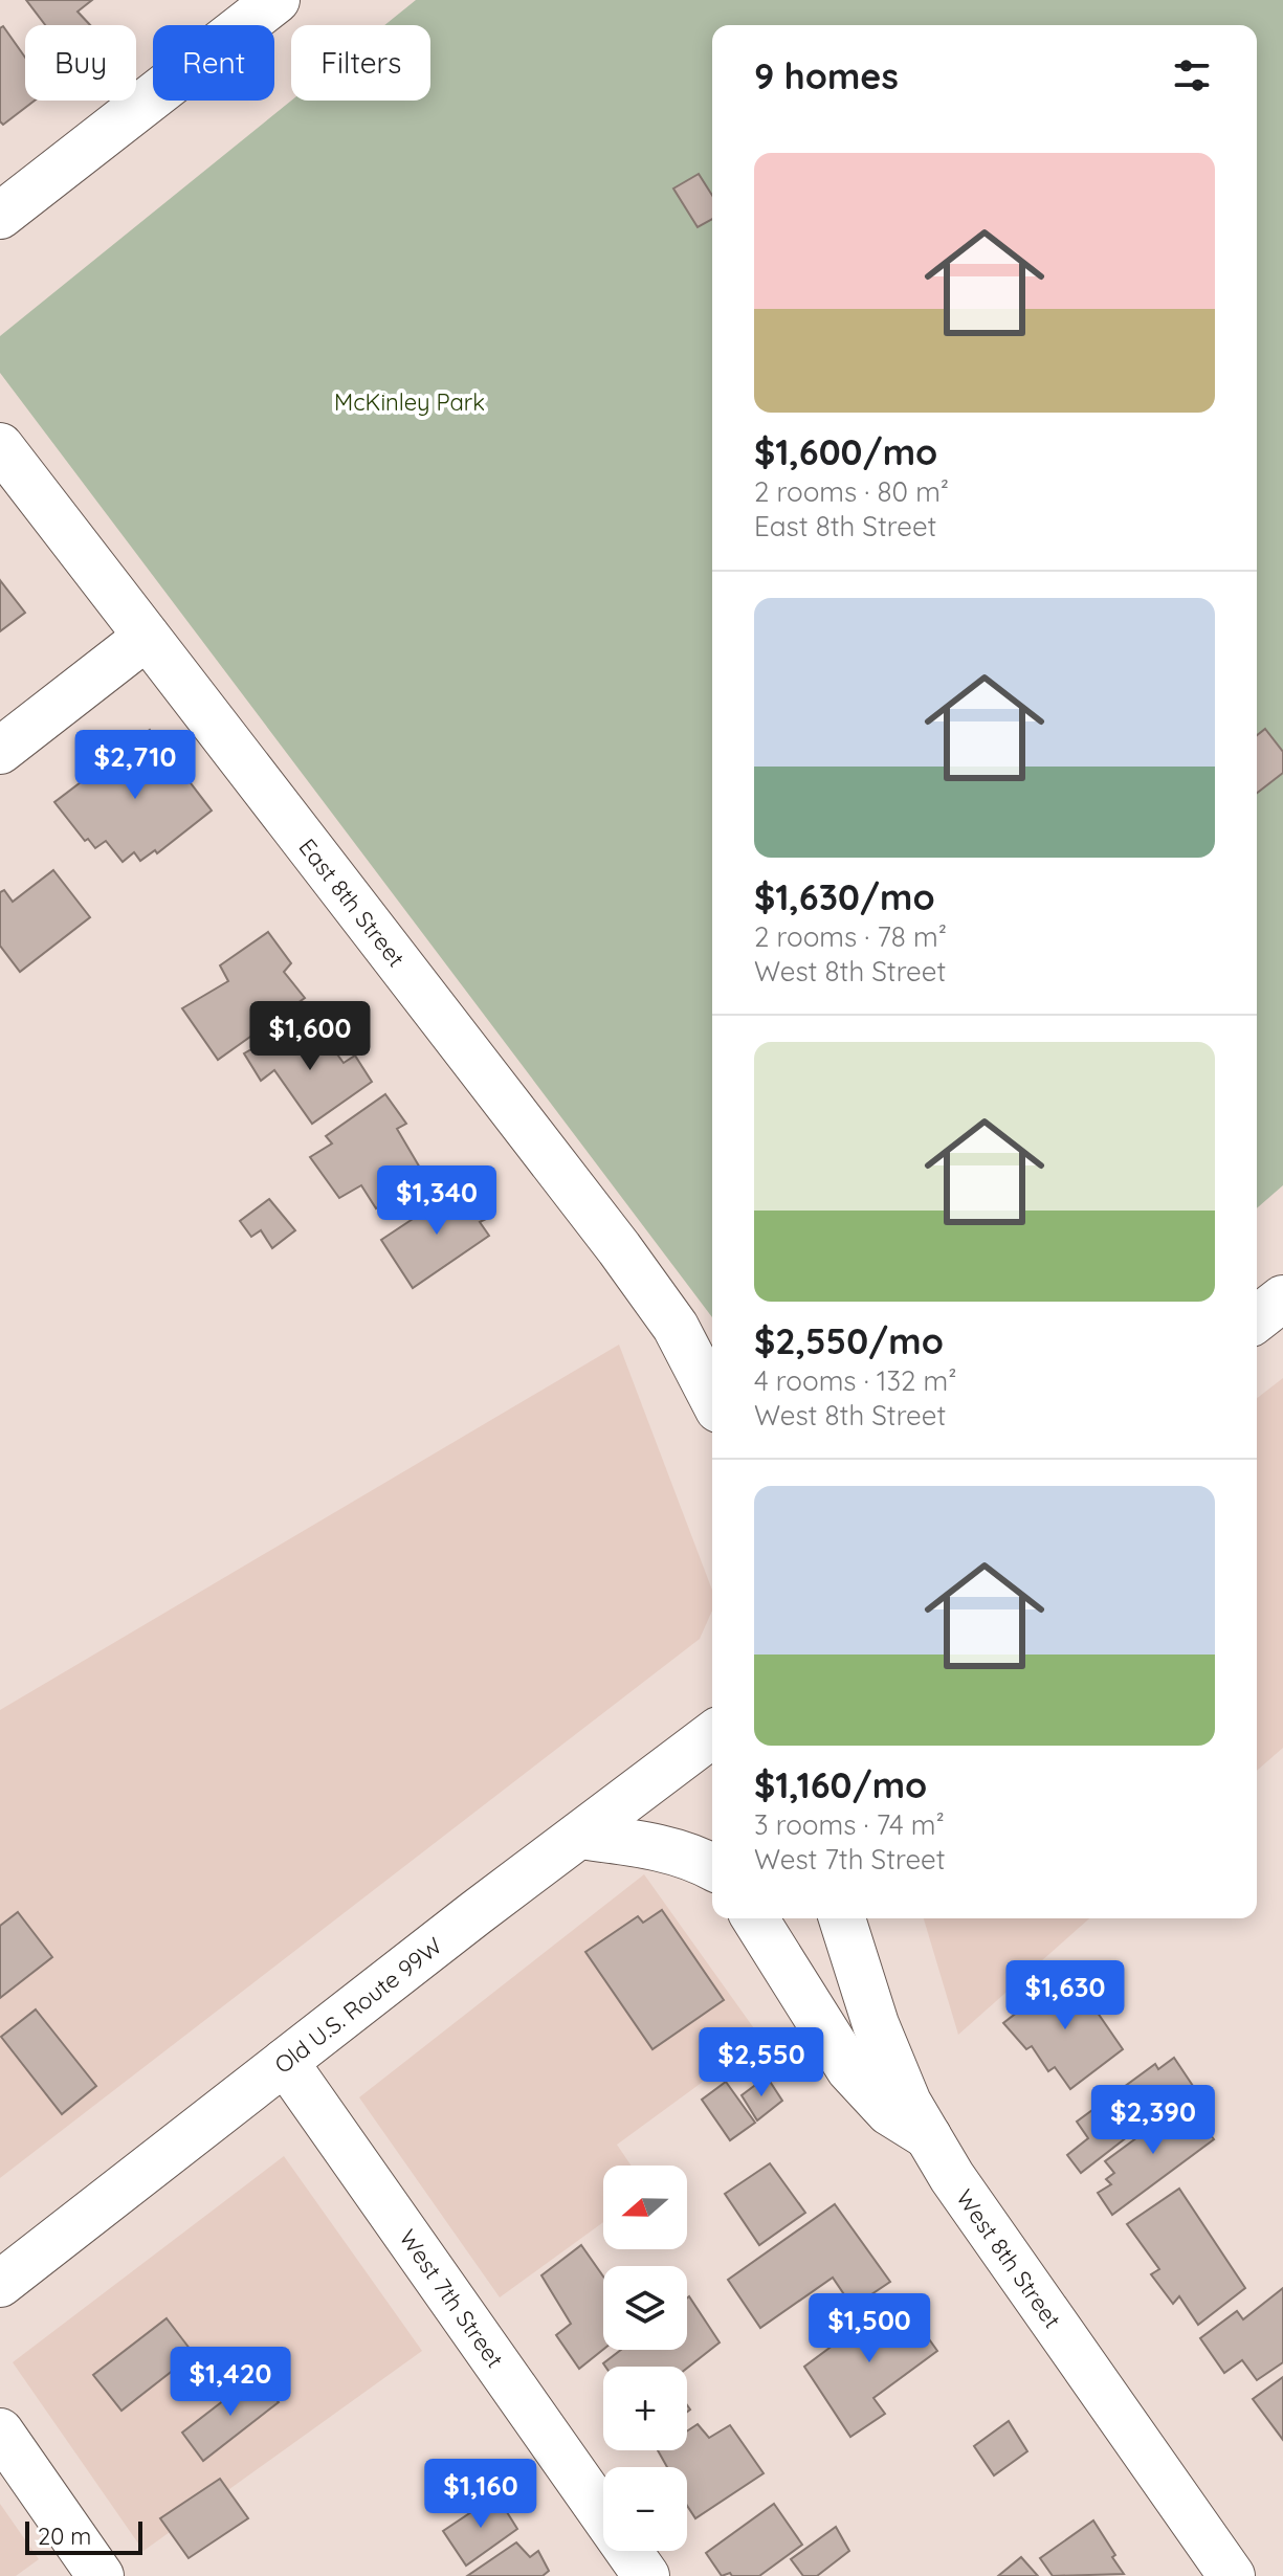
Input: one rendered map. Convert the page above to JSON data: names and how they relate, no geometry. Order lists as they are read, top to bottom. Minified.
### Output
{"streets":{"street":["East 8th Street","Old U.S. Route 99W","West 8th Street","West 7th Street"]},"crossings":[["Old U.S. Route 99W","West 7th Street"]],"parks":["McKinley Park"],"scale_bar":"20 m","north":"left","page":{"chip":["Buy","Rent","Filters"],"heading":"9 homes","list":[{"name":"$1,600/mo","note":"2 rooms · 80 m² · East 8th Street"},{"name":"$1,630/mo","note":"2 rooms · 78 m² · West 8th Street"},{"name":"$2,550/mo","note":"4 rooms · 132 m² · West 8th Street"},{"name":"$1,160/mo","note":"3 rooms · 74 m² · West 7th Street"}],"price":["$2,710","$1,600","$1,340","$1,630","$2,550","$2,390","$1,500","$1,420","$1,160"],"map_buttons":["+","−"],"scale":"20 m"}}
